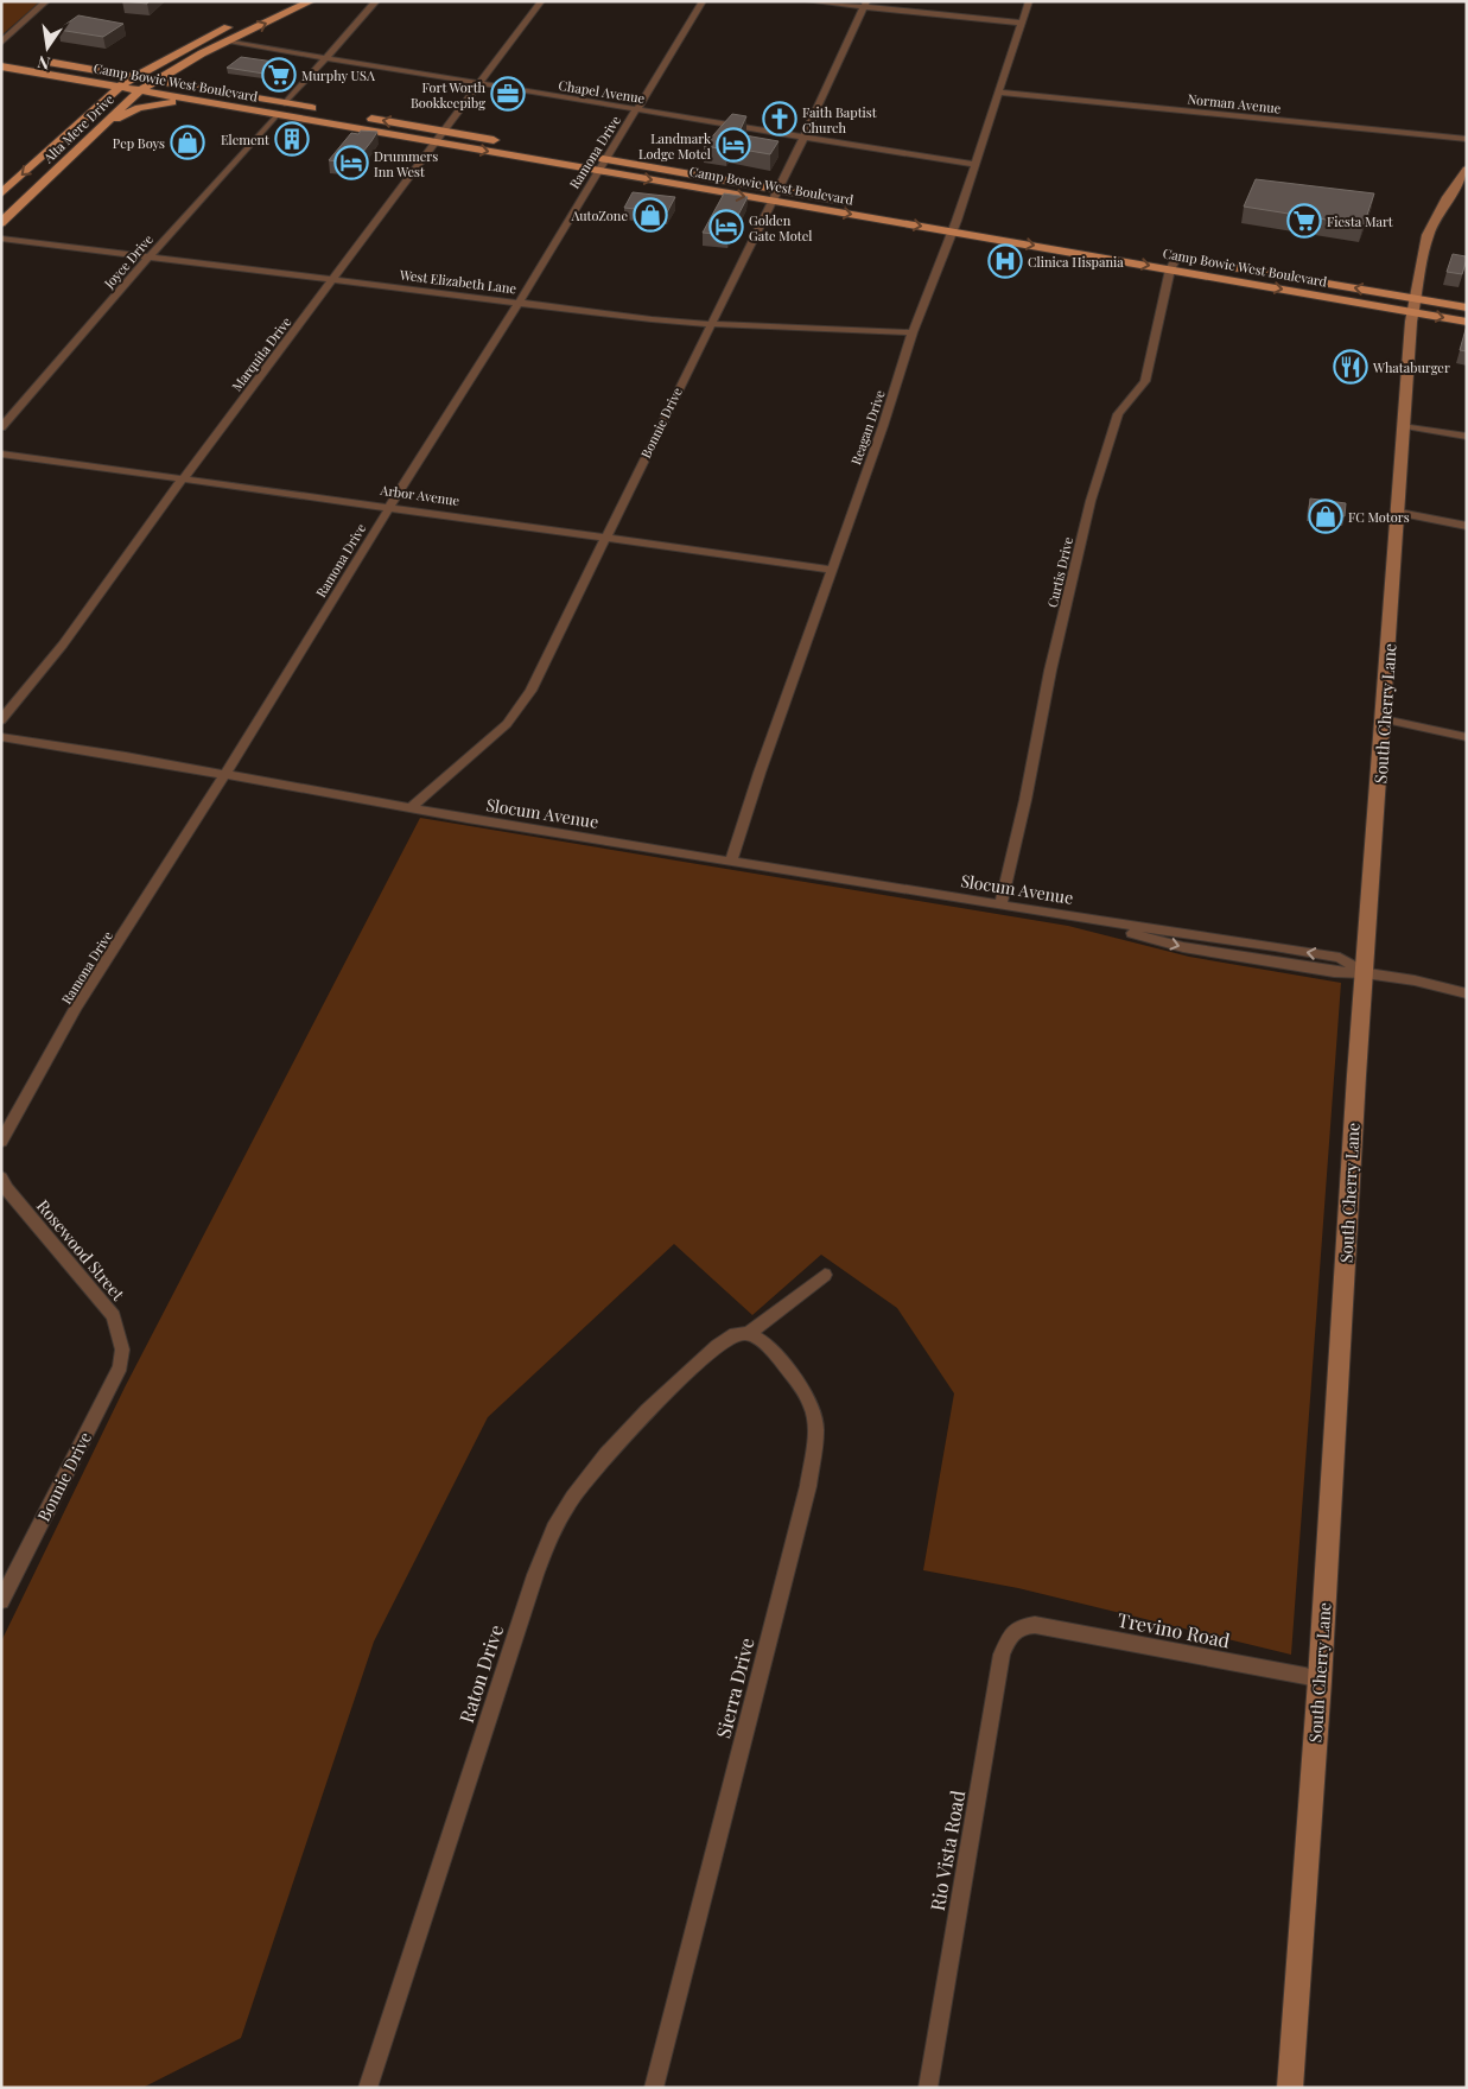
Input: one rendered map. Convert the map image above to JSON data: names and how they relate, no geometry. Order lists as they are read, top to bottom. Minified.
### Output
{"streets":{"main road":["Camp Bowie West Boulevard","Alta Mere Drive"],"street":["Chapel Avenue","Norman Avenue","Ramona Drive","Joyce Drive","West Elizabeth Lane","Marquita Drive","Bonnie Drive","Reagan Drive","Arbor Avenue","Curtis Drive","South Cherry Lane","Slocum Avenue","Rosewood Street","Trevino Road","Raton Drive","Sierra Drive","Rio Vista Road"]},"crossings":[["Camp Bowie West Boulevard","Alta Mere Drive"],["Camp Bowie West Boulevard","Ramona Drive"],["Camp Bowie West Boulevard","Joyce Drive"],["Camp Bowie West Boulevard","Marquita Drive"],["Camp Bowie West Boulevard","Bonnie Drive"],["Camp Bowie West Boulevard","Reagan Drive"],["Camp Bowie West Boulevard","Curtis Drive"],["Camp Bowie West Boulevard","South Cherry Lane"],["Chapel Avenue","Alta Mere Drive"],["Chapel Avenue","Ramona Drive"],["Chapel Avenue","Marquita Drive"],["Chapel Avenue","Bonnie Drive"],["Chapel Avenue","Reagan Drive"],["Norman Avenue","Reagan Drive"],["Ramona Drive","West Elizabeth Lane"],["Ramona Drive","Arbor Avenue"],["Ramona Drive","Slocum Avenue"],["Joyce Drive","West Elizabeth Lane"],["West Elizabeth Lane","Marquita Drive"],["West Elizabeth Lane","Bonnie Drive"],["West Elizabeth Lane","Reagan Drive"],["Marquita Drive","Arbor Avenue"],["Bonnie Drive","Arbor Avenue"],["Bonnie Drive","Slocum Avenue"],["Bonnie Drive","Rosewood Street"],["Reagan Drive","Arbor Avenue"],["Reagan Drive","Slocum Avenue"],["Curtis Drive","Slocum Avenue"],["South Cherry Lane","Slocum Avenue"],["South Cherry Lane","Trevino Road"],["Trevino Road","Rio Vista Road"],["Raton Drive","Sierra Drive"]],"places":{"supermarket":["Murphy USA","Fiesta Mart"],"office":["Fort Worth Bookkeepibg"],"church":["Faith Baptist Church"],"building":["Element"],"shop":["Pep Boys","AutoZone","FC Motors"],"hotel":["Landmark Lodge Motel","Drummers Inn West","Golden Gate Motel"],"hospital":["Clinica Hispania"],"restaurant":["Whataburger"]},"north":"bottom"}
